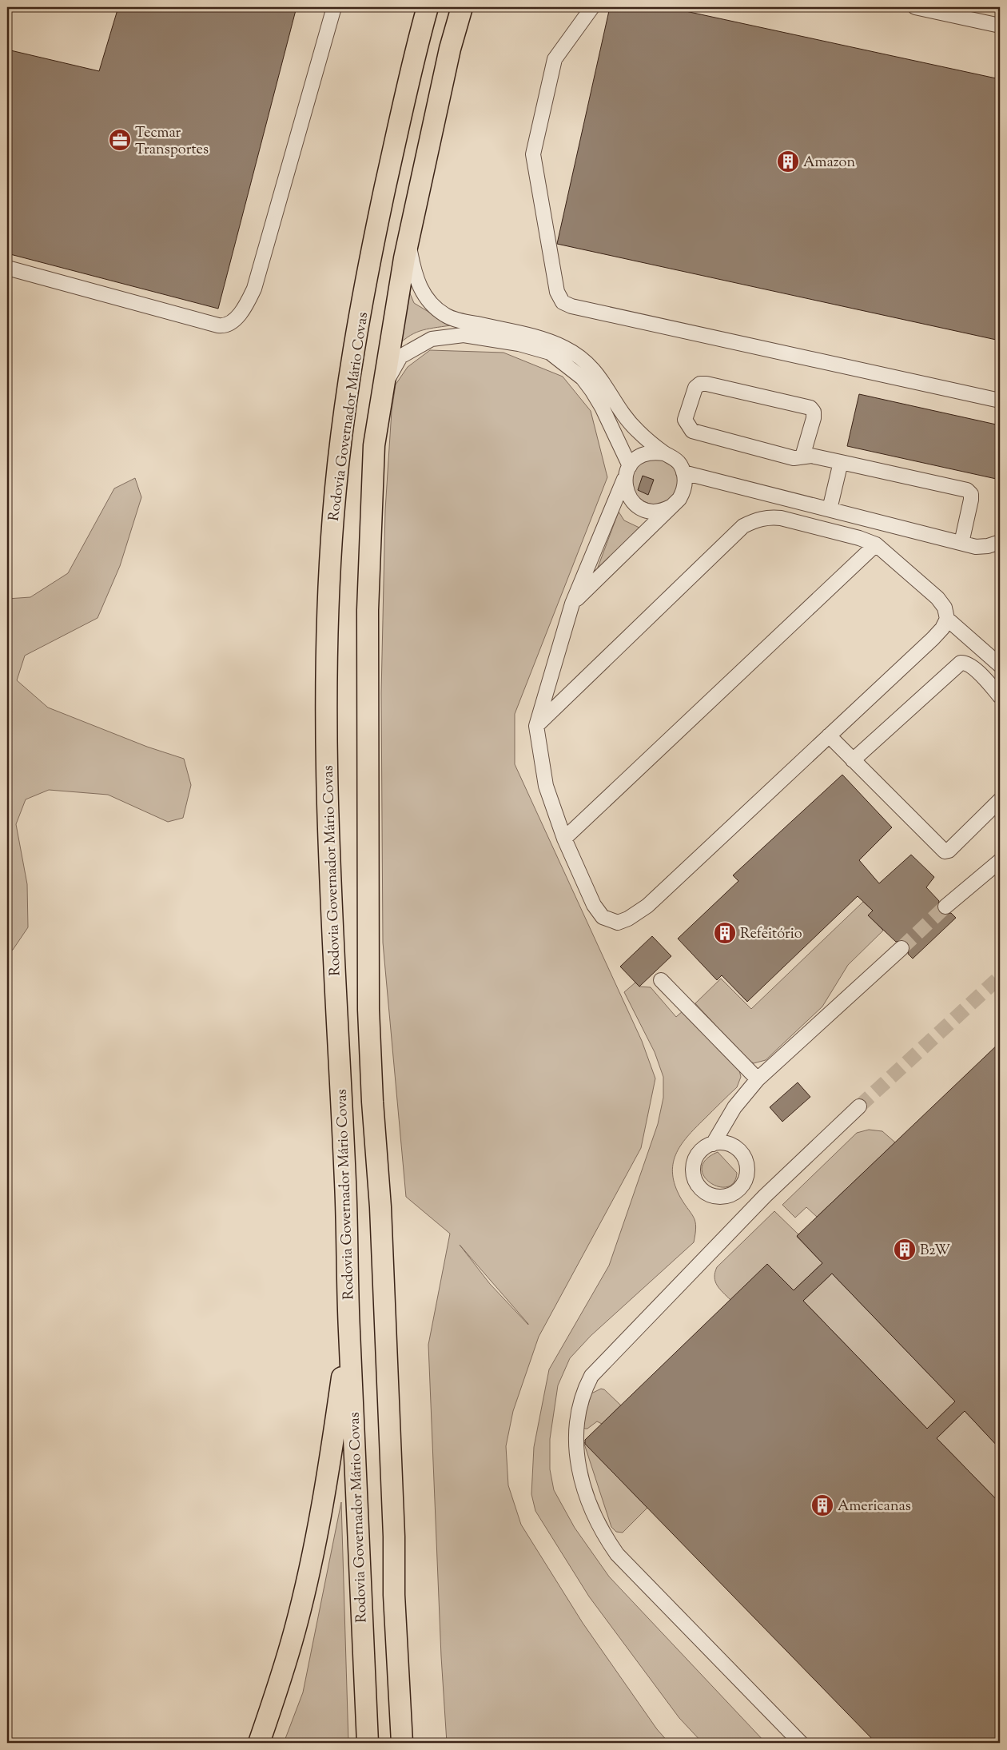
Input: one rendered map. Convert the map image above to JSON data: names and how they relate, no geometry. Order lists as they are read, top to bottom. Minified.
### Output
{"streets":{"highway":["Rodovia Governador Mário Covas"]},"places":{"office":["Tecmar Transportes"],"building":["Amazon","Refeitório","B2W","Americanas"]}}
